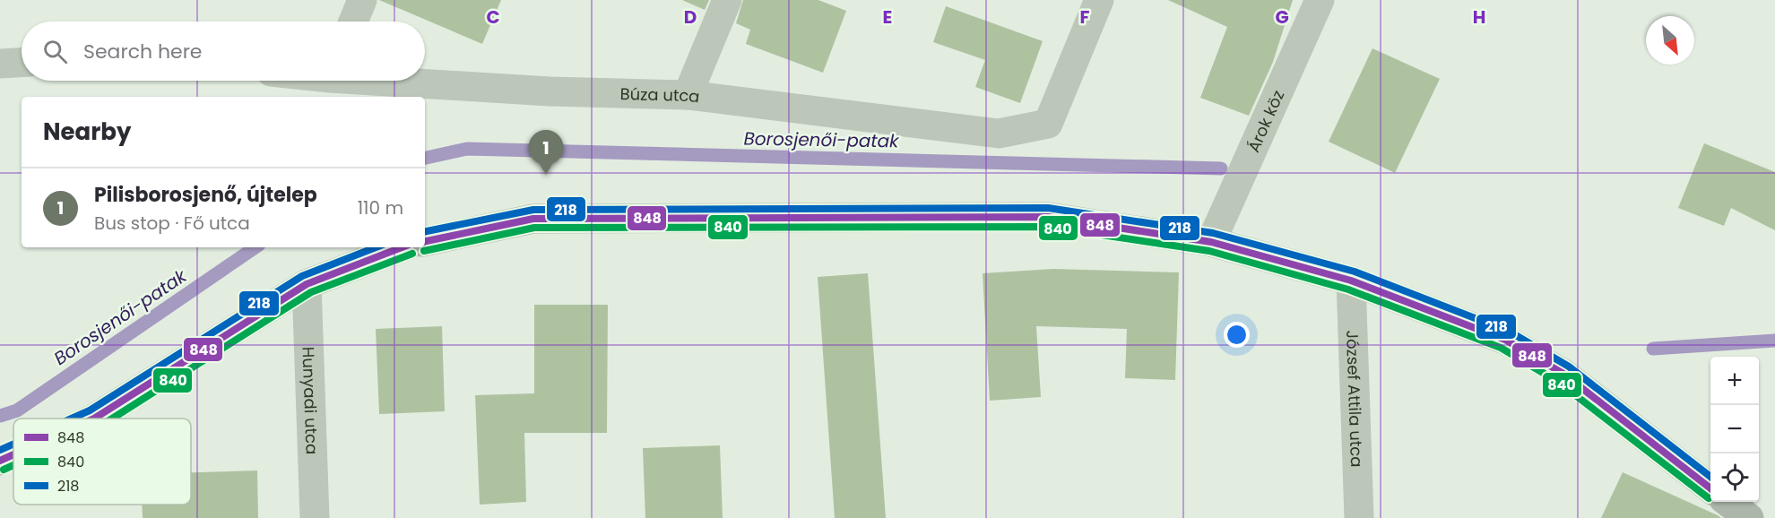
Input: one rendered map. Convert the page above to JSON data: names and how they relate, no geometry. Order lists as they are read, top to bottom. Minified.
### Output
{"streets":{"street":["Búza utca","Árok köz","József Attila utca","Hunyadi utca"]},"water":["Borosjenői-patak"],"lines":["transit line 218","transit line 848","transit line 840"],"legend":["848","840","218"],"north":"bottom right","page":{"search":"Search here","heading":"Nearby","pins":"1","list":[{"mark":"1","name":"Pilisborosjenő, újtelep","note":"Bus stop · Fő utca","value":"110 m"}],"map_buttons":["+","−"]},"grid":{"columns":["C","D","E","F","G","H"]}}
